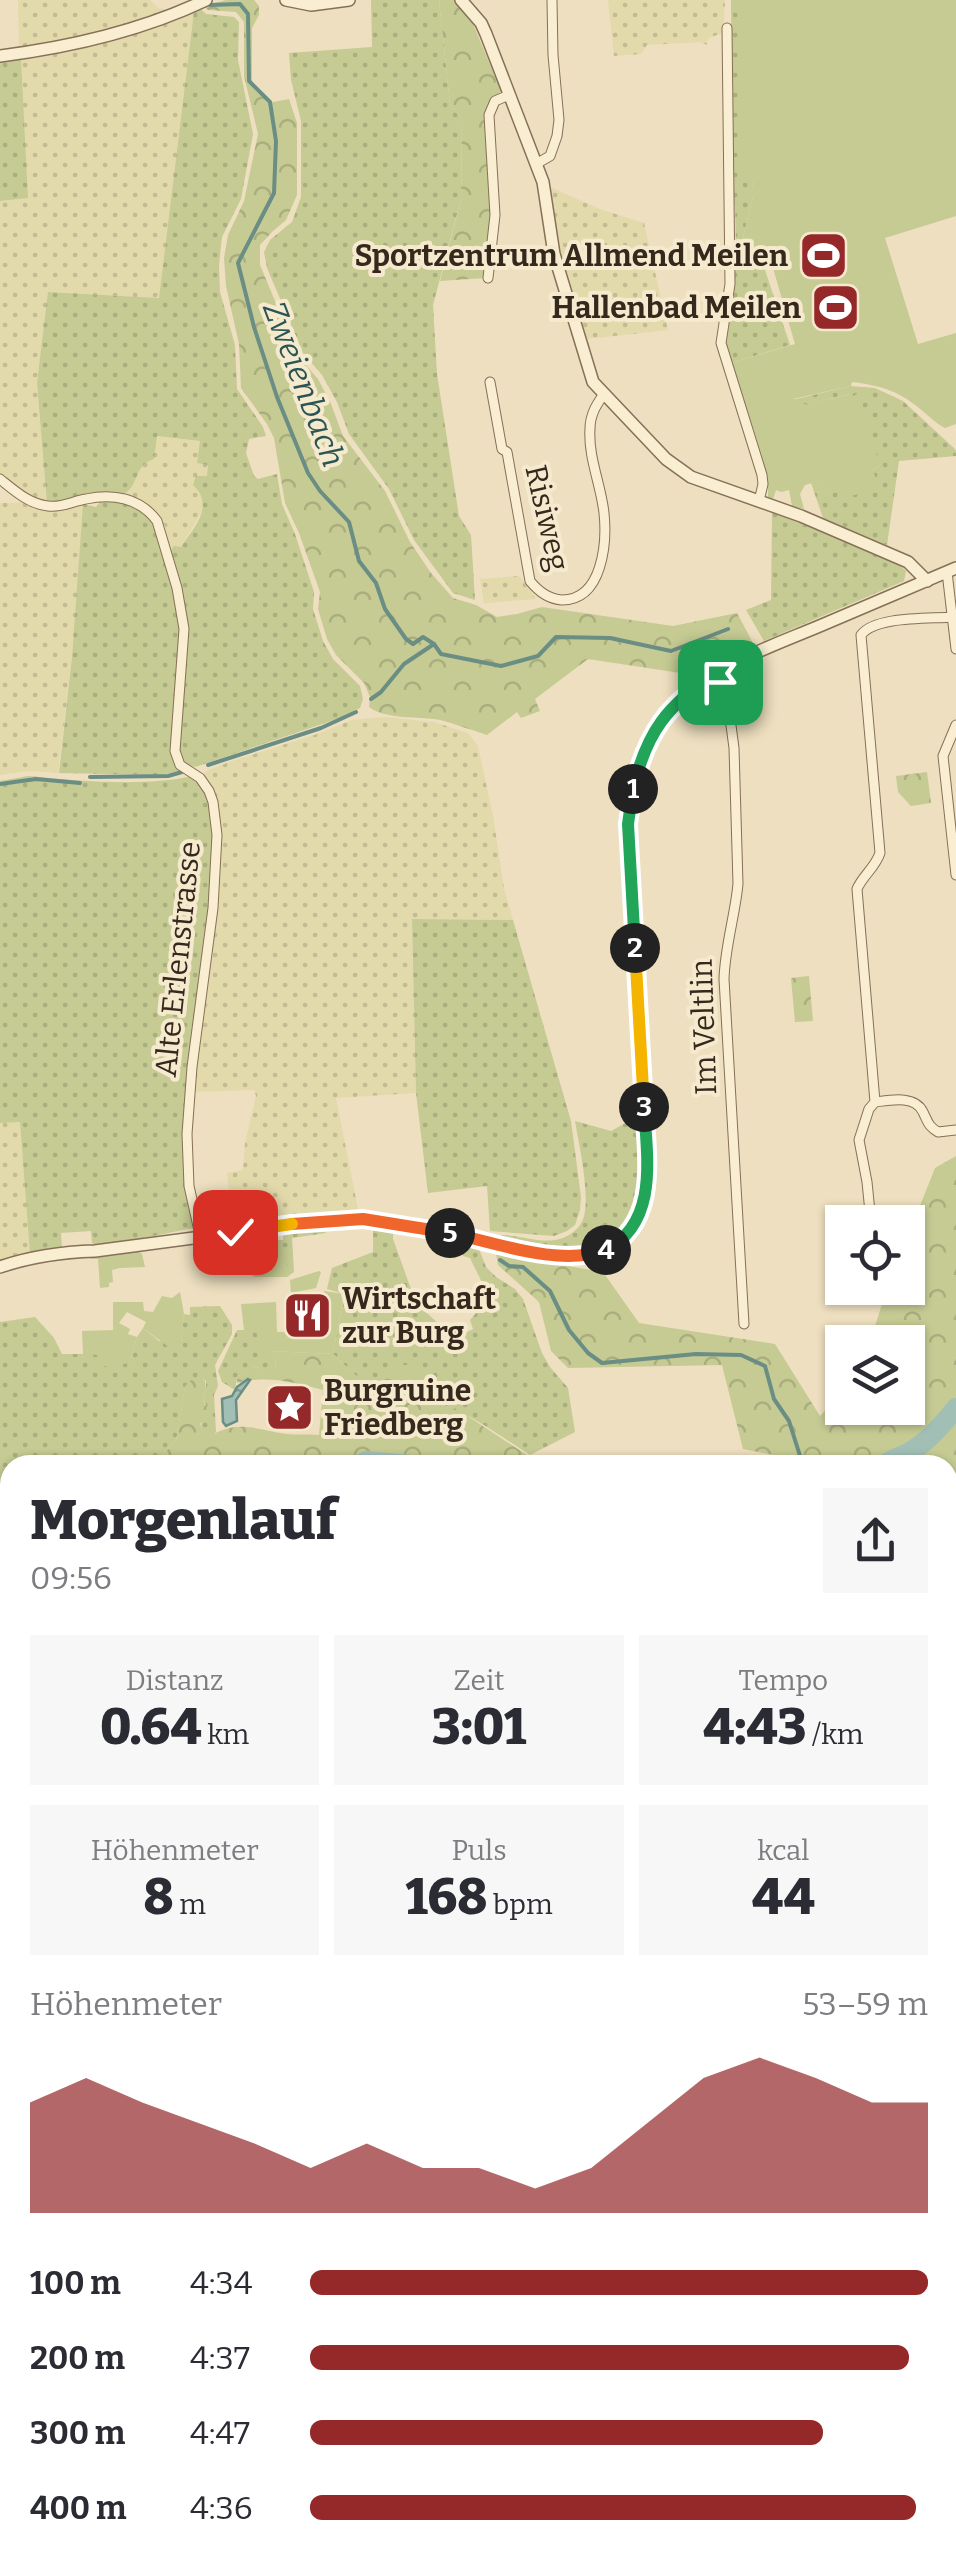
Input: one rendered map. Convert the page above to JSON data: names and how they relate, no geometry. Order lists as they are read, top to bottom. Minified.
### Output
{"streets":{"street":["Risiweg","Alte Erlenstrasse","Im Veltlin"]},"water":["Zweienbach"],"places":{"sports":["Sportzentrum Allmend Meilen","Hallenbad Meilen"],"restaurant":["Wirtschaft zur Burg"],"place":["Burgruine Friedberg"]},"page":{"pins":["1","2","3","5","4"],"heading":["Morgenlauf","09:56"],"stats":[["Distanz","0.64 km"],["Zeit","3:01"],["Tempo","4:43 /km"],["Höhenmeter","8 m"],["Puls","168 bpm"],["kcal","44"]],"chart":["Höhenmeter","53–59 m"],"list":[{"name":"100 m","note":"4:34"},{"name":"200 m","note":"4:37"},{"name":"300 m","note":"4:47"},{"name":"400 m","note":"4:36"}]}}
